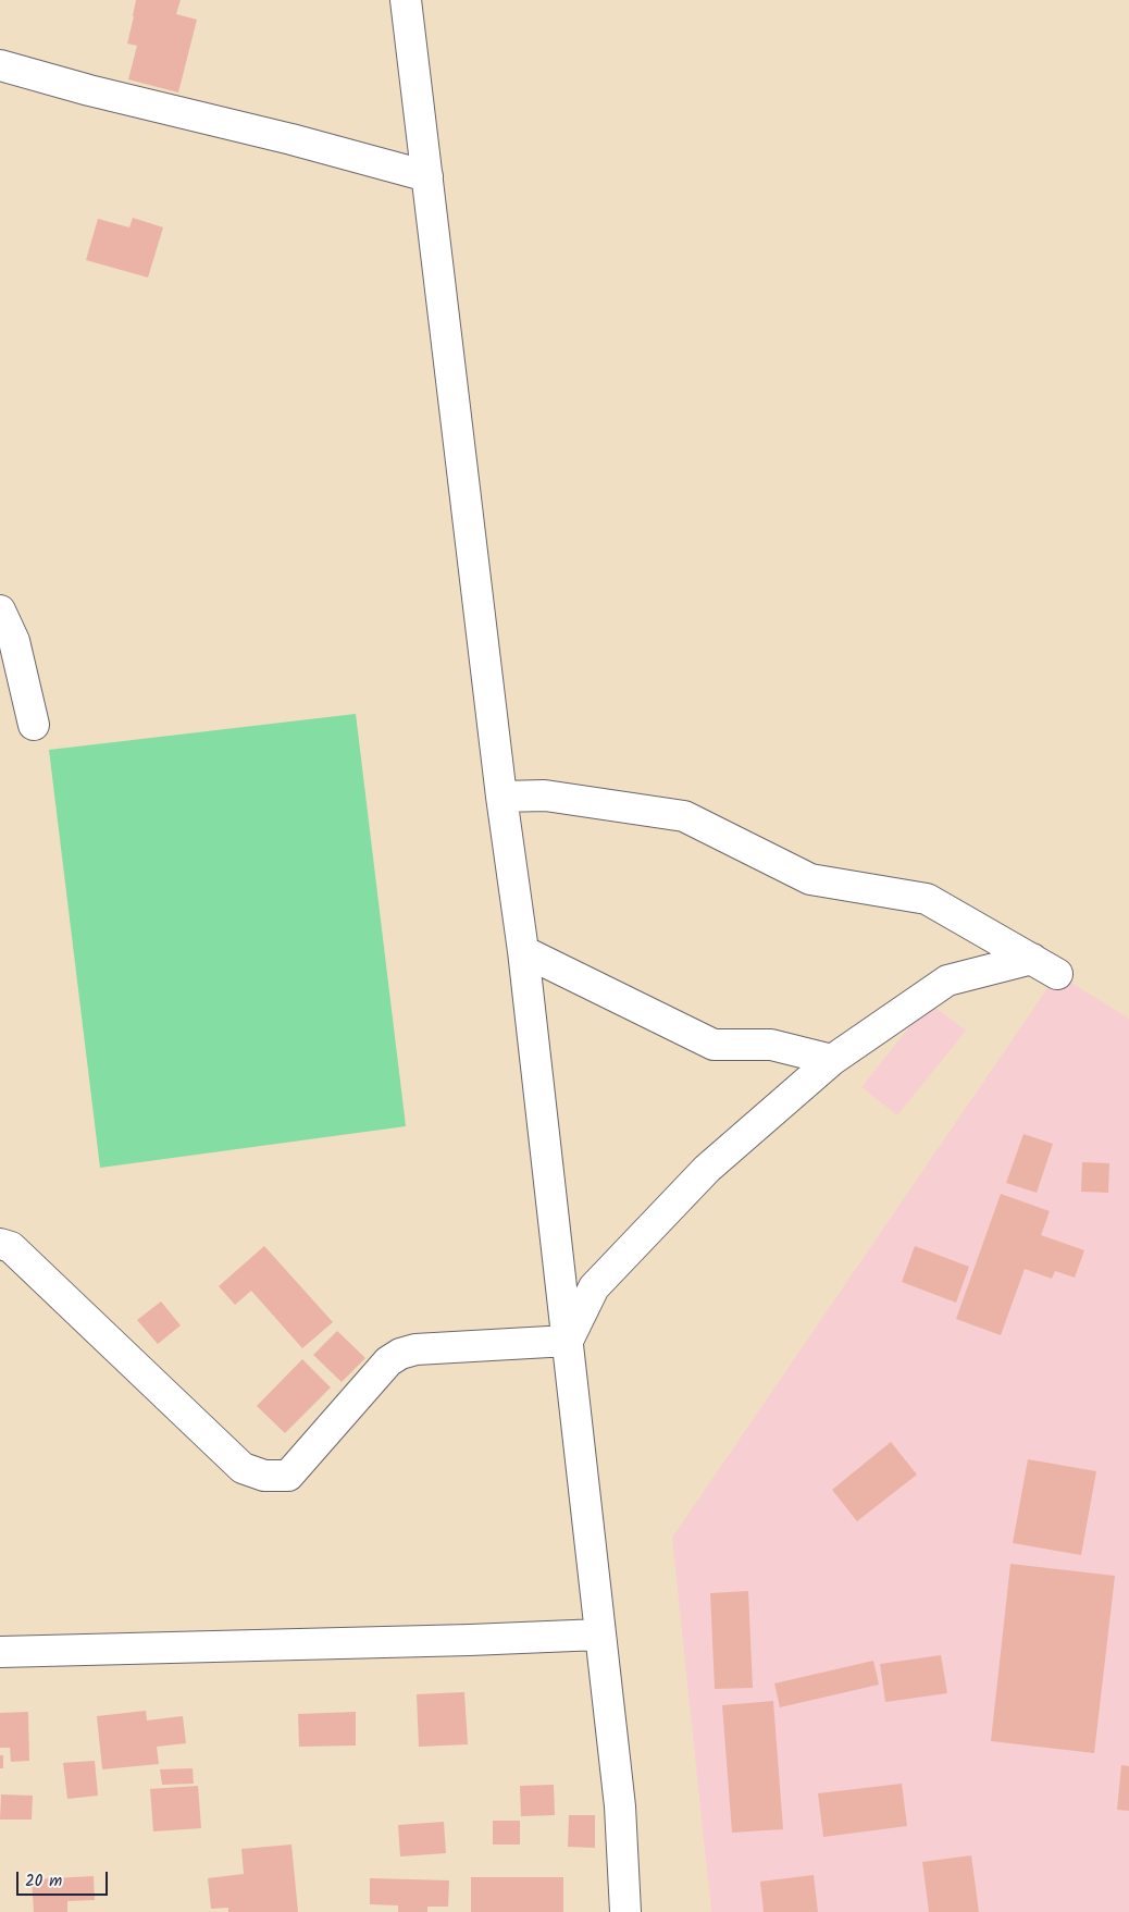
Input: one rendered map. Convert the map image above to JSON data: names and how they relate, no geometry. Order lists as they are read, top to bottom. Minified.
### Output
{"scale_bar":"20 m"}
